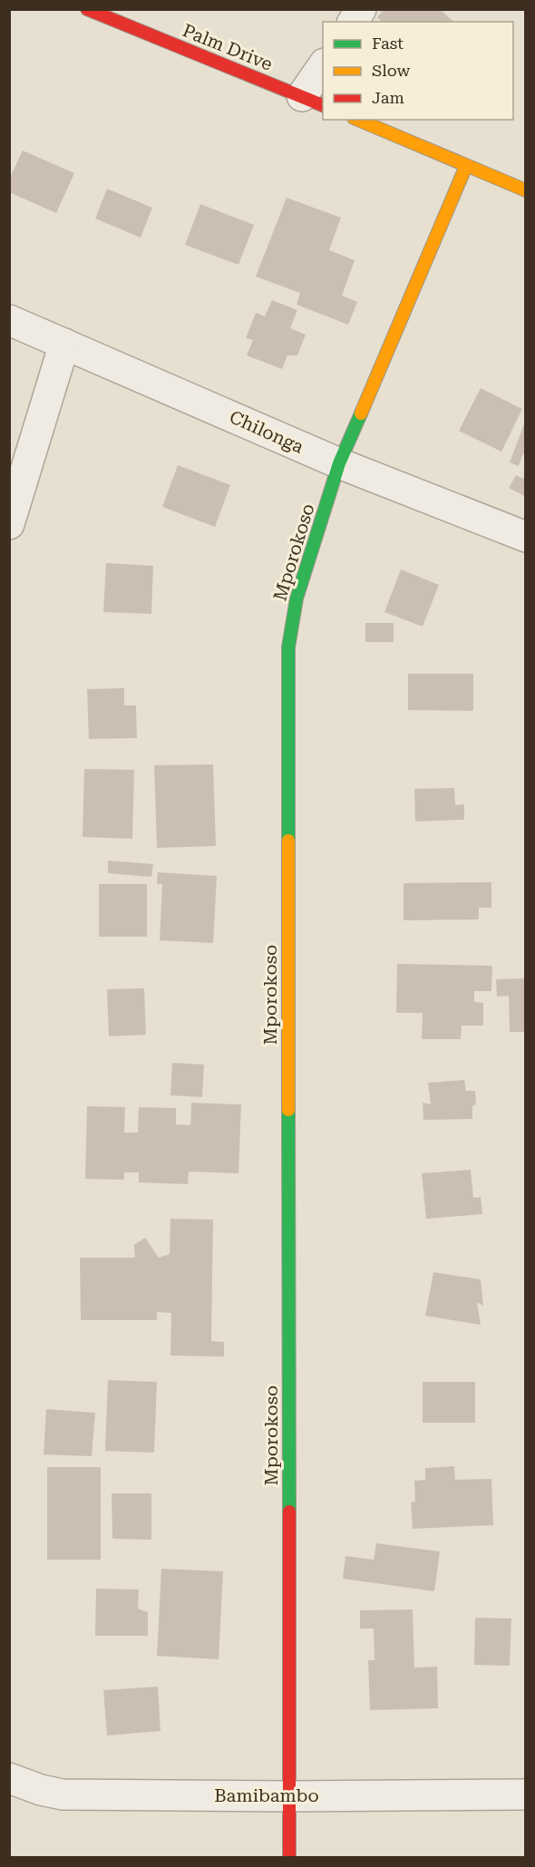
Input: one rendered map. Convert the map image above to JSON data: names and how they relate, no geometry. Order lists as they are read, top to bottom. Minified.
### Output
{"streets":{"street":["Palm Drive","Chilonga","Mporokoso","Bamibambo"]},"crossings":[["Chilonga","Mporokoso"],["Mporokoso","Bamibambo"]],"legend":["Fast","Slow","Jam"]}
